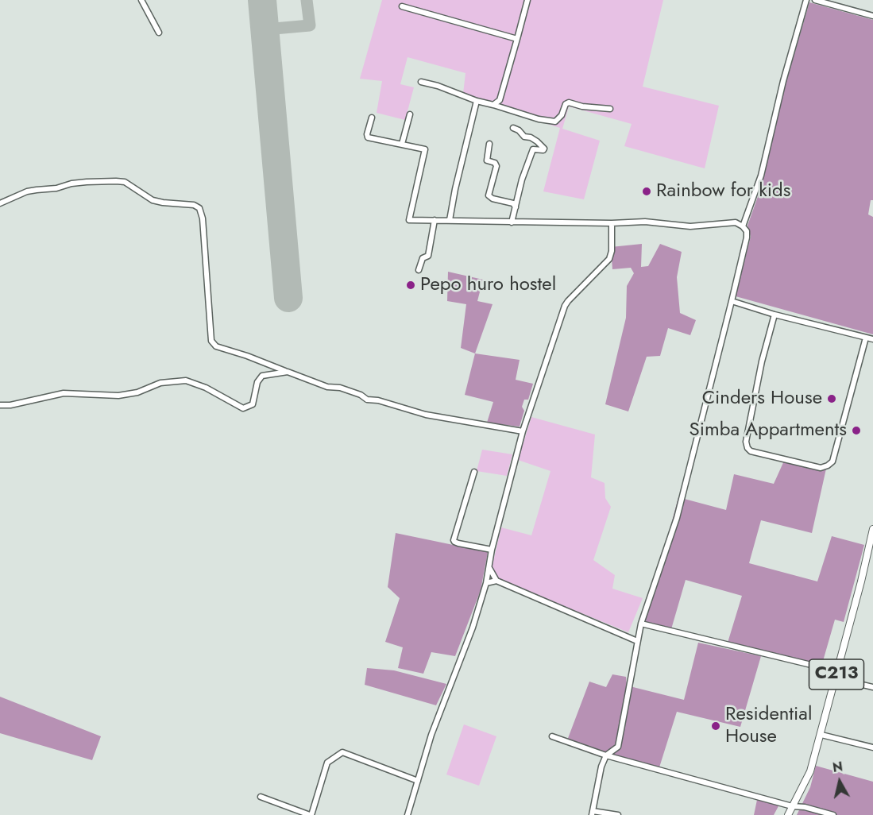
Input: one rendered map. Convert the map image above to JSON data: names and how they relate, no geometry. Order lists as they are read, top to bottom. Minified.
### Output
{"streets":{"main road":["C213"]},"places":["Rainbow for kids","Pepo huro hostel","Cinders House","Simba Appartments","Residential House"],"north":"top"}
